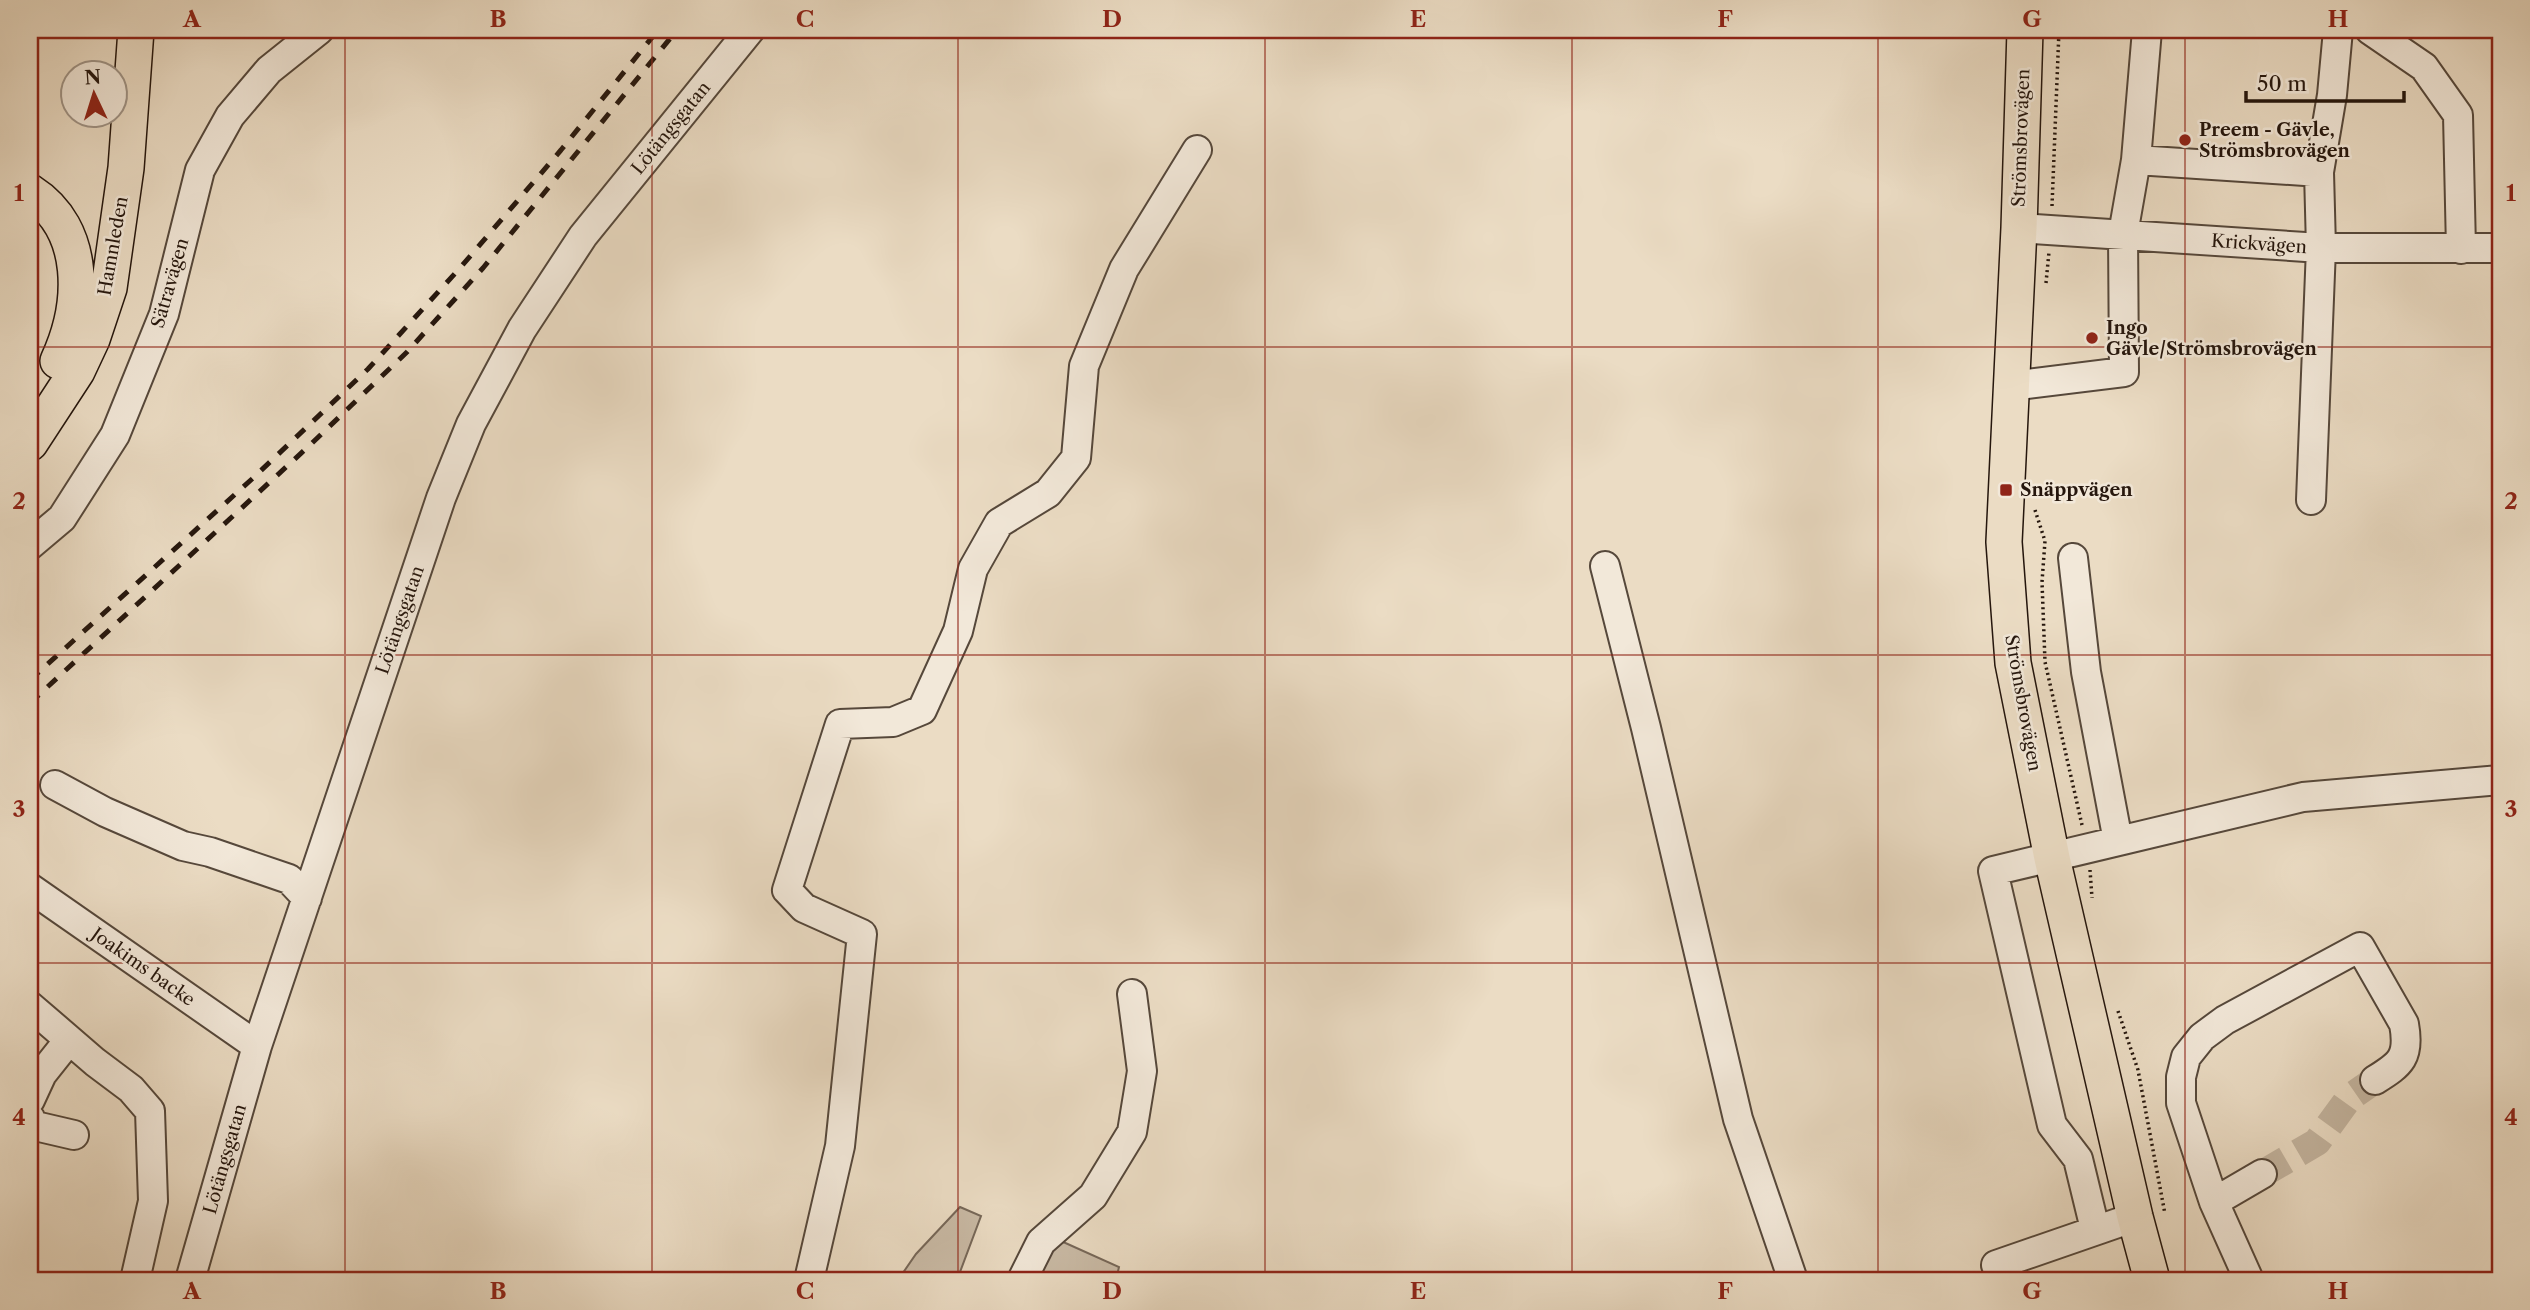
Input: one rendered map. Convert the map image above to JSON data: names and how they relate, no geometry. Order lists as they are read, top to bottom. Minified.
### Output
{"streets":{"main road":["Strömsbrovägen","Hamnleden"],"street":["Lötängsgatan","Krickvägen","Sätravägen","Joakims backe"]},"crossings":[["Lötängsgatan","Joakims backe"],["Strömsbrovägen","Krickvägen"]],"places":{"other":["Preem - Gävle, Strömsbrovägen","Ingo Gävle/Strömsbrovägen"],"transit":["Snäppvägen"]},"scale_bar":"50 m","north":"top","grid":{"columns":["A","B","C","D","E","F","G","H"],"rows":["1","2","3","4"]}}
